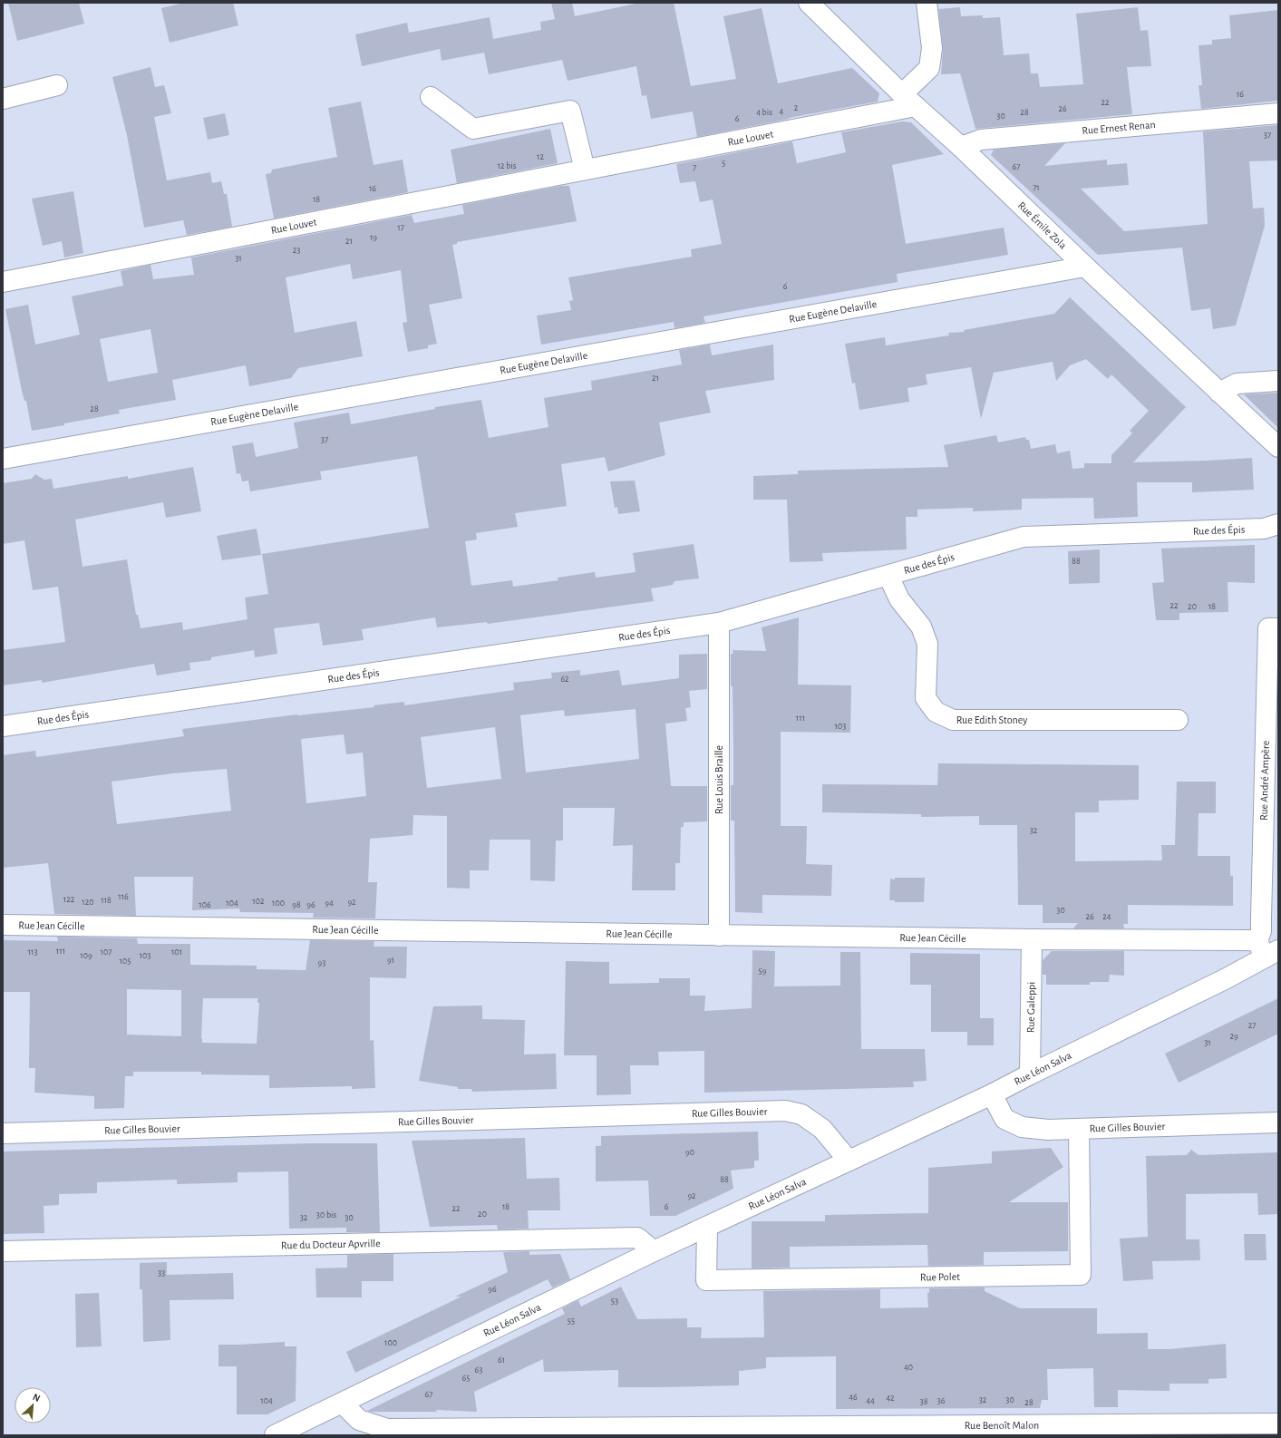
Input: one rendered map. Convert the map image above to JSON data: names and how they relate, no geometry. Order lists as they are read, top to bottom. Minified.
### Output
{"streets":{"street":["Rue Ernest Renan","Rue Louvet","Rue Émile Zola","Rue Eugène Delaville","Rue des Épis","Rue Edith Stoney","Rue Louis Braille","Rue André Ampère","Rue Jean Cécille","Rue Galeppi","Rue Léon Salva","Rue Gilles Bouvier","Rue du Docteur Apvrille","Rue Polet","Rue Benoît Malon"]},"crossings":[["Rue Ernest Renan","Rue Émile Zola"],["Rue Louvet","Rue Émile Zola"],["Rue Émile Zola","Rue Eugène Delaville"],["Rue des Épis","Rue Edith Stoney"],["Rue des Épis","Rue Louis Braille"],["Rue Louis Braille","Rue Jean Cécille"],["Rue André Ampère","Rue Jean Cécille"],["Rue André Ampère","Rue Léon Salva"],["Rue Jean Cécille","Rue Galeppi"],["Rue Jean Cécille","Rue Léon Salva"],["Rue Galeppi","Rue Léon Salva"],["Rue Léon Salva","Rue Gilles Bouvier"],["Rue Léon Salva","Rue du Docteur Apvrille"],["Rue Léon Salva","Rue Polet"],["Rue Léon Salva","Rue Benoît Malon"],["Rue Gilles Bouvier","Rue Polet"]],"house_numbers":["16","22","2","26","4","4 bis","28","30","6","37","12","5","12 bis","67","7","71","16","18","17","19","21","23","31","6","21","28","37","88","22","20","18","62","111","103","32","116","122","118","102","120","92","104","100","94","106","98","96","30","26","24","111","113","107","101","109","103","91","105","93","59","27","29","31","90","88","92","18","6","22","20","30 bis","32","30","33","96","53","55","100","61","40","63","65","67","46","42","32","30","104","44","36","38","28"],"north":"top right"}
